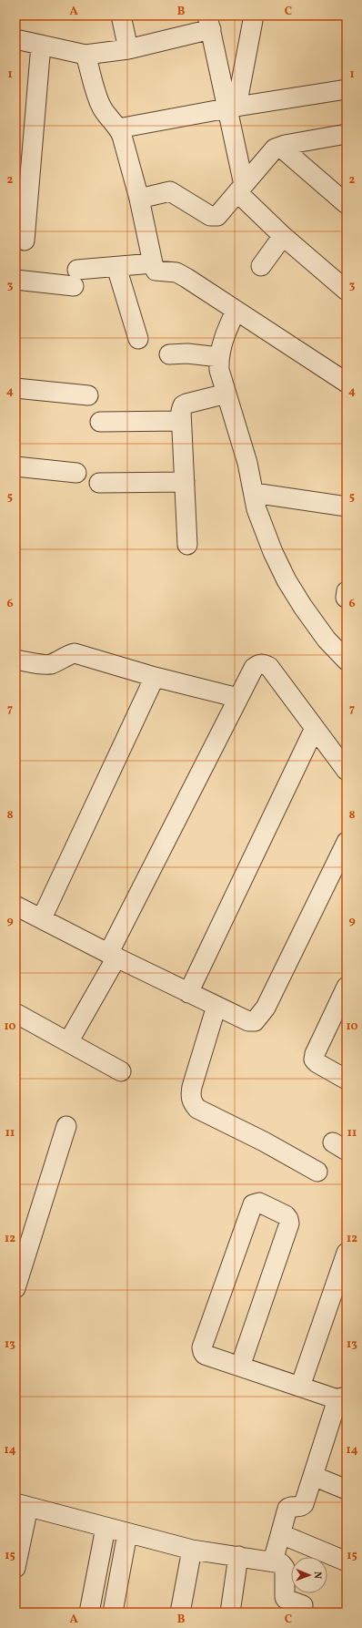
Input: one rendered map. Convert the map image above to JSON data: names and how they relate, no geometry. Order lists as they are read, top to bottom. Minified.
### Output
{"north":"right","grid":{"columns":["A","B","C"],"rows":["1","2","3","4","5","6","7","8","9","10","11","12","13","14","15"]}}
